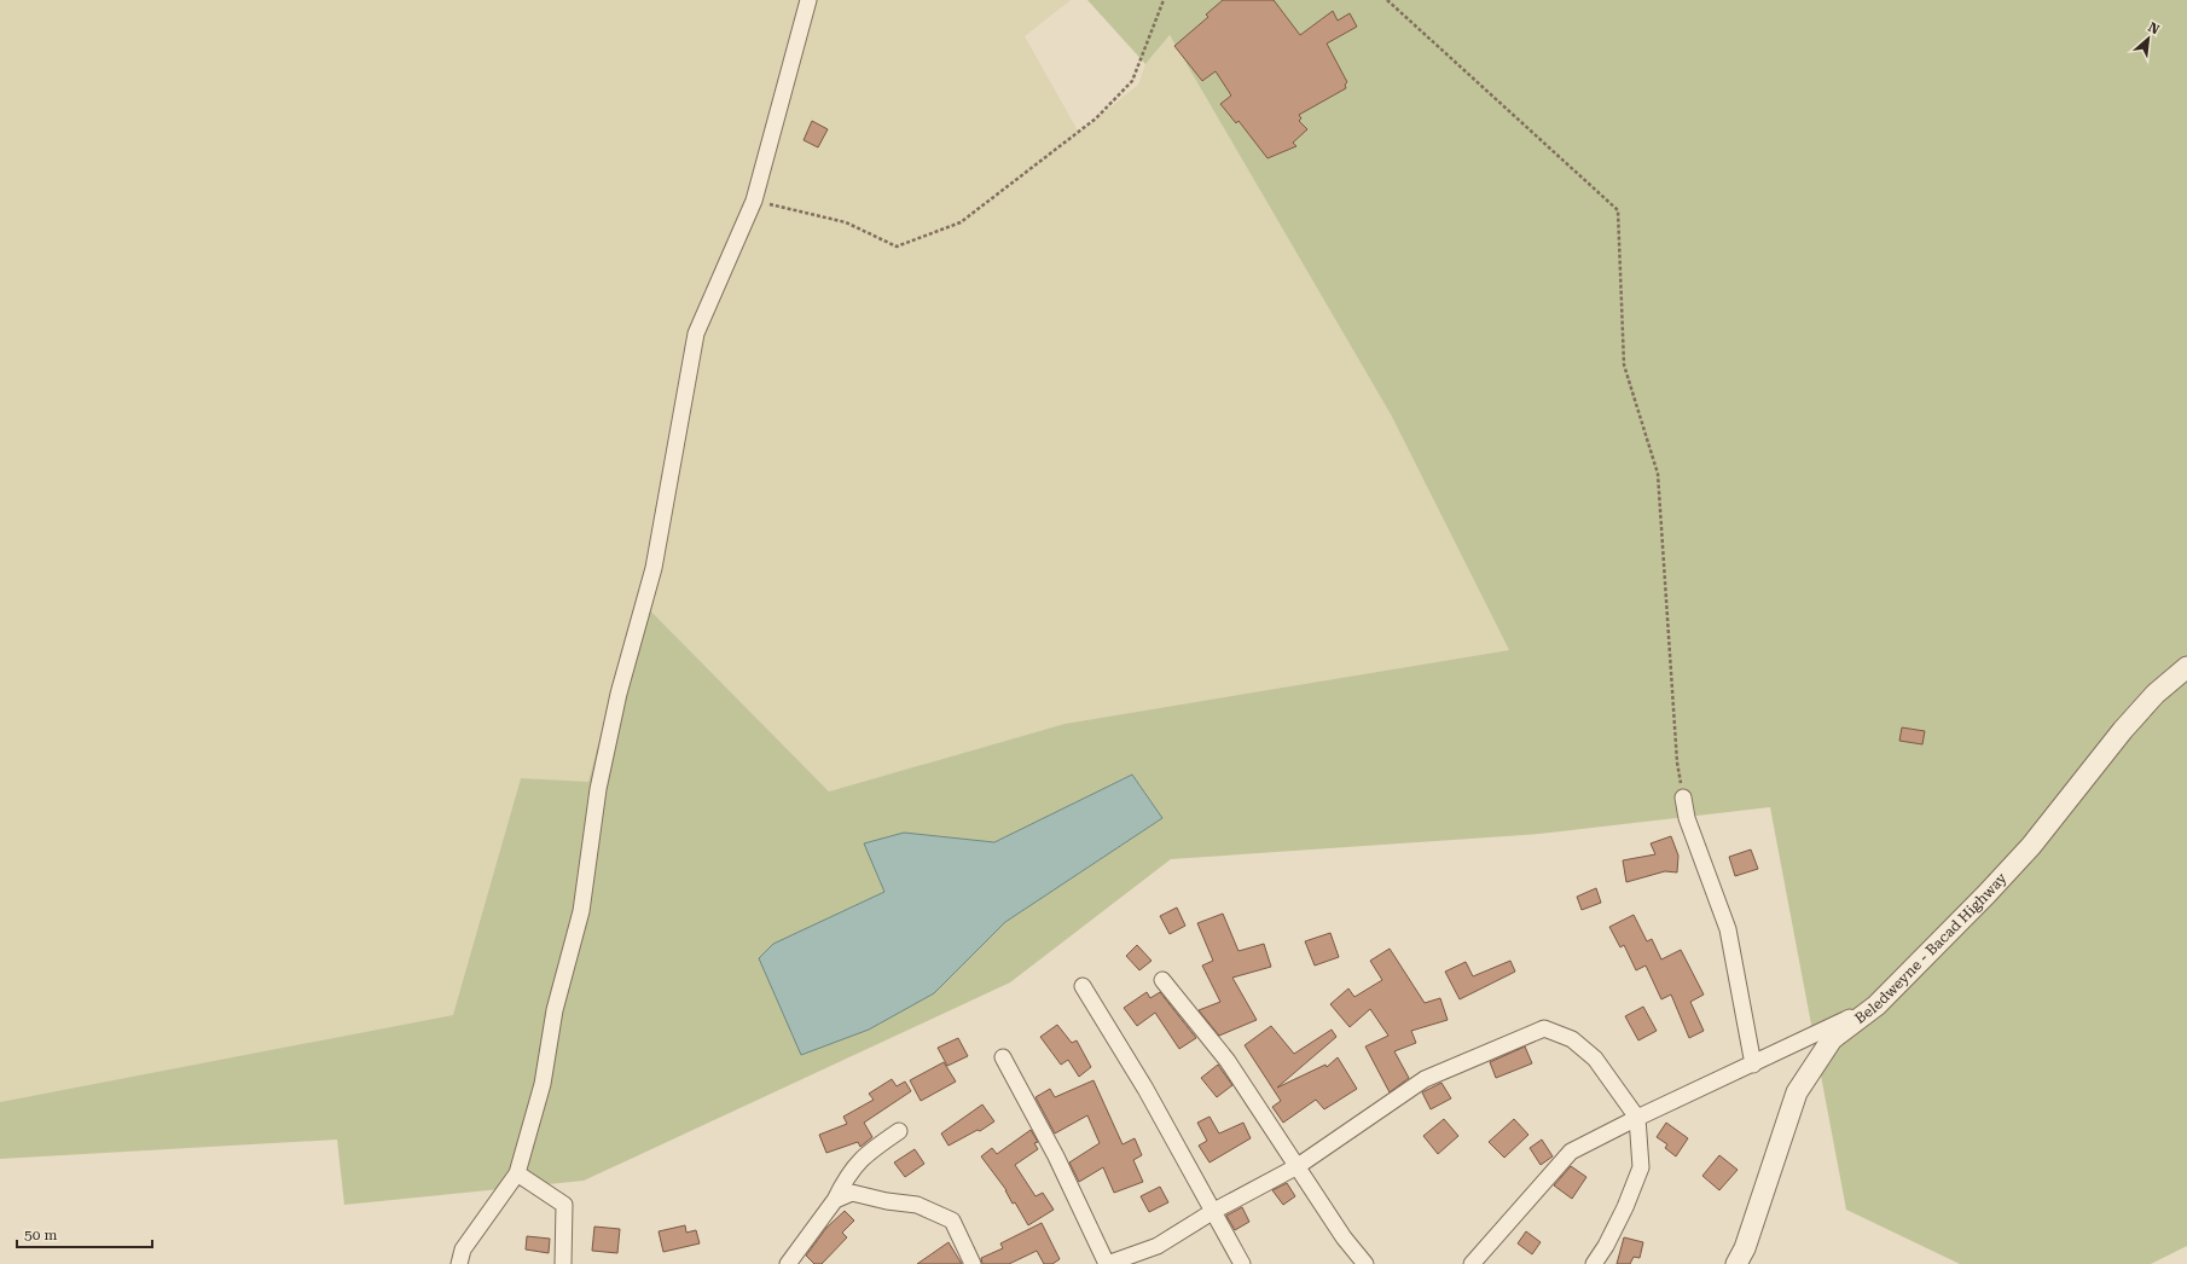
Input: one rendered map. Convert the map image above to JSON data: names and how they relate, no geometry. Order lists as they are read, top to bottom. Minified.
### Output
{"streets":{"street":["Beledweyne - Bacad Highway"]},"scale_bar":"50 m","north":"top right"}
